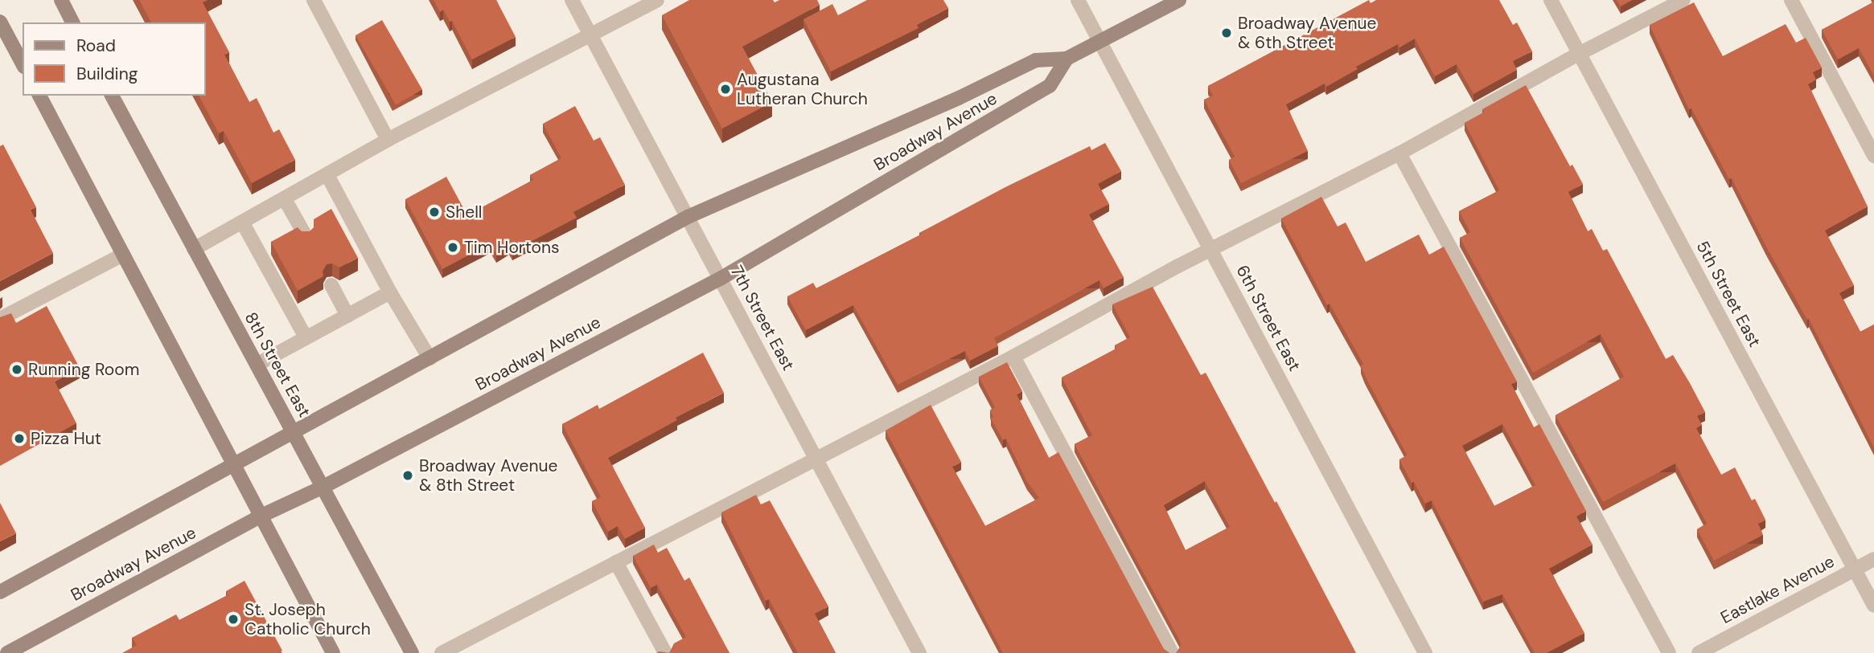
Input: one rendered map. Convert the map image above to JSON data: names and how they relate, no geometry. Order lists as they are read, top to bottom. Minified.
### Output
{"streets":{"main road":["Broadway Avenue","8th Street East"],"street":["5th Street East","7th Street East","6th Street East","Eastlake Avenue"]},"crossings":[["Broadway Avenue","7th Street East"],["Broadway Avenue","6th Street East"],["Broadway Avenue","8th Street East"],["5th Street East","Eastlake Avenue"]],"places":["Broadway Avenue & 6th Street","Augustana Lutheran Church","Shell","Tim Hortons","Running Room","Pizza Hut","Broadway Avenue & 8th Street","St. Joseph Catholic Church"],"legend":["Road","Building"]}
